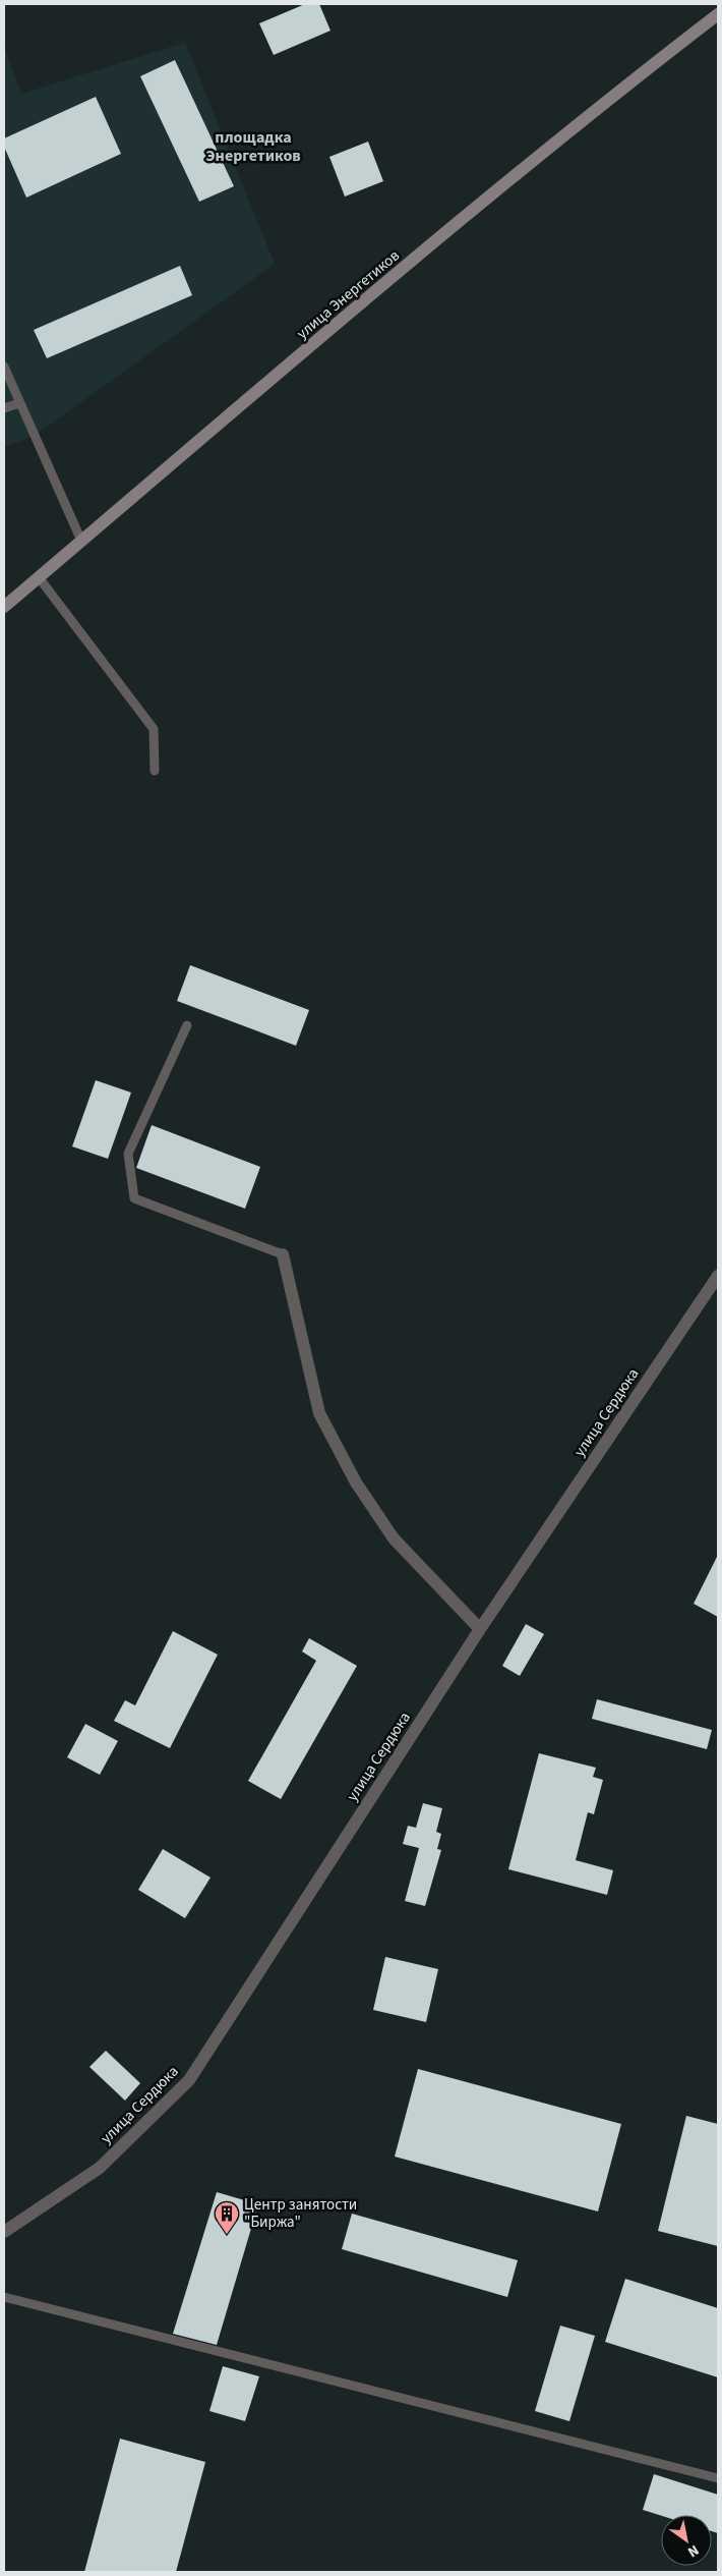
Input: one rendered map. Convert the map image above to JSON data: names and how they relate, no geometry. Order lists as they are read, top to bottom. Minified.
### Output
{"streets":{"main road":["улица Энергетиков"],"street":["улица Сердюка"]},"districts":["площадка Энергетиков"],"places":{"building":["Центр занятости \"Биржа\""]},"north":"bottom right"}
